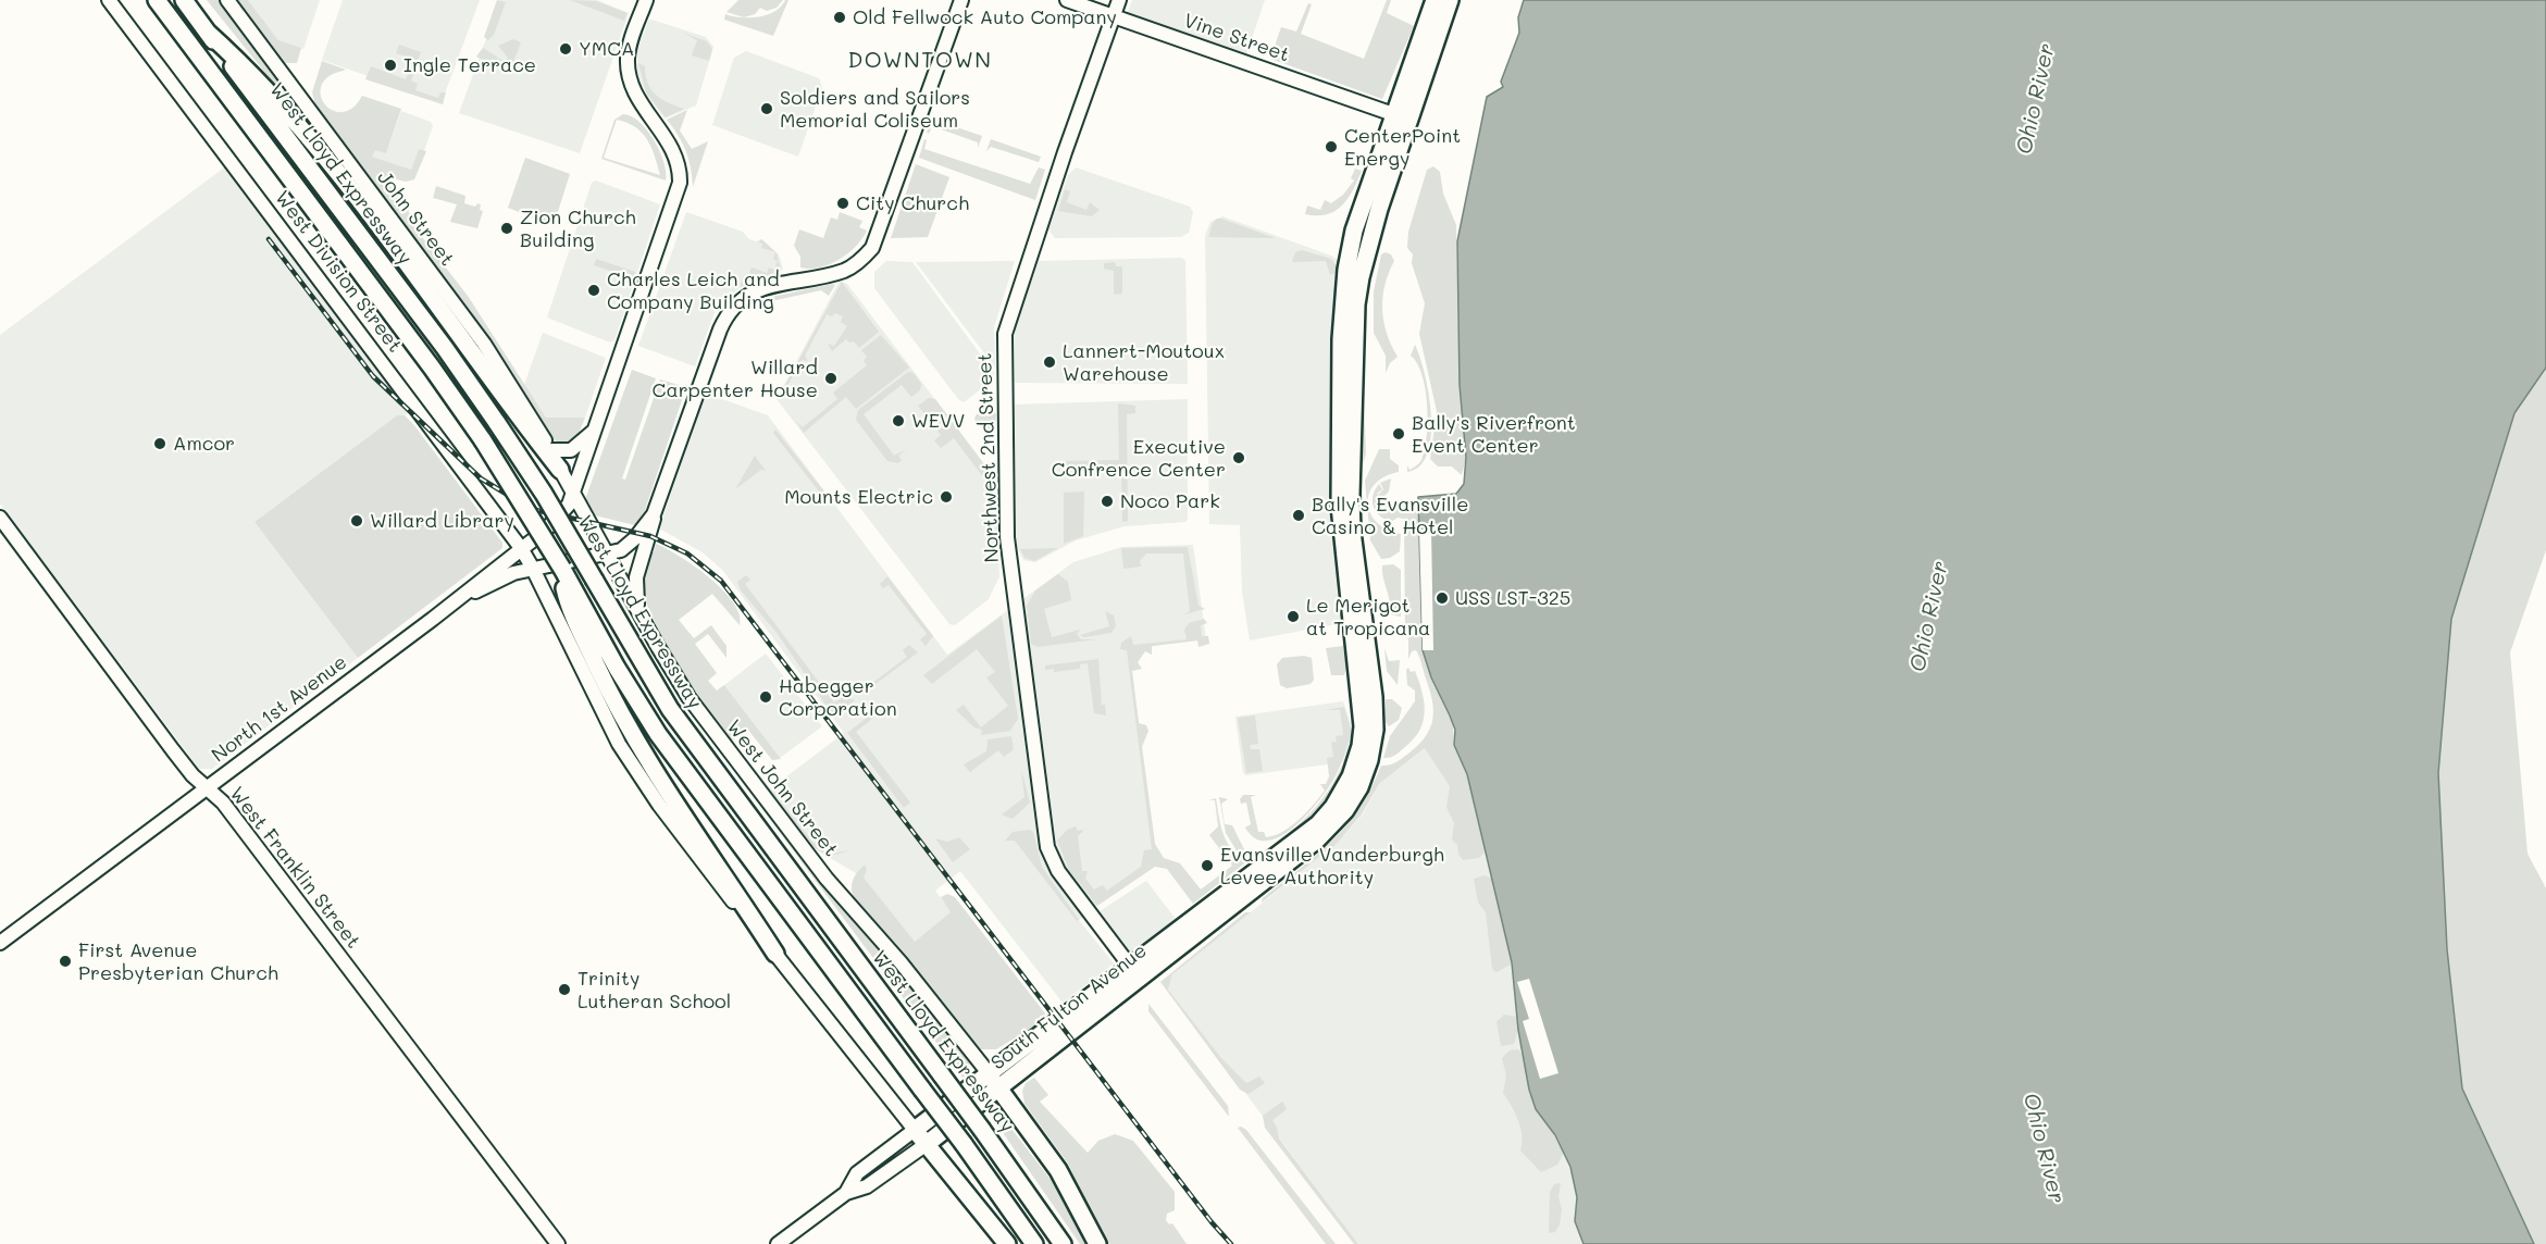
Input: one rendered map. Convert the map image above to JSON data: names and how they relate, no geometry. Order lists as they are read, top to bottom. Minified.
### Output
{"streets":{"highway":["West Lloyd Expressway","South Fulton Avenue"],"main road":["Vine Street","John Street","West Division Street","Northwest 2nd Street","North 1st Avenue","West John Street","West Franklin Street"]},"crossings":[["Vine Street","Northwest 2nd Street"],["John Street","West John Street"],["West Division Street","North 1st Avenue"],["West Division Street","South Fulton Avenue"],["Northwest 2nd Street","South Fulton Avenue"],["North 1st Avenue","West John Street"],["North 1st Avenue","West Franklin Street"],["West John Street","South Fulton Avenue"]],"districts":["DOWNTOWN"],"water":["Ohio River"],"places":["Old Fellwock Auto Company","YMCA","Ingle Terrace","Soldiers and Sailors Memorial Coliseum","CenterPoint Energy","City Church","Zion Church Building","Charles Leich and Company Building","Lannert-Moutoux Warehouse","Willard Carpenter House","WEVV","Bally's Riverfront Event Center","Amcor","Executive Confrence Center","Mounts Electric","Noco Park","Bally's Evansville Casino & Hotel","Willard Library","USS LST-325","Le Merigot at Tropicana","Habegger Corporation","Evansville Vanderburgh Levee Authority","First Avenue Presbyterian Church","Trinity Lutheran School"]}
